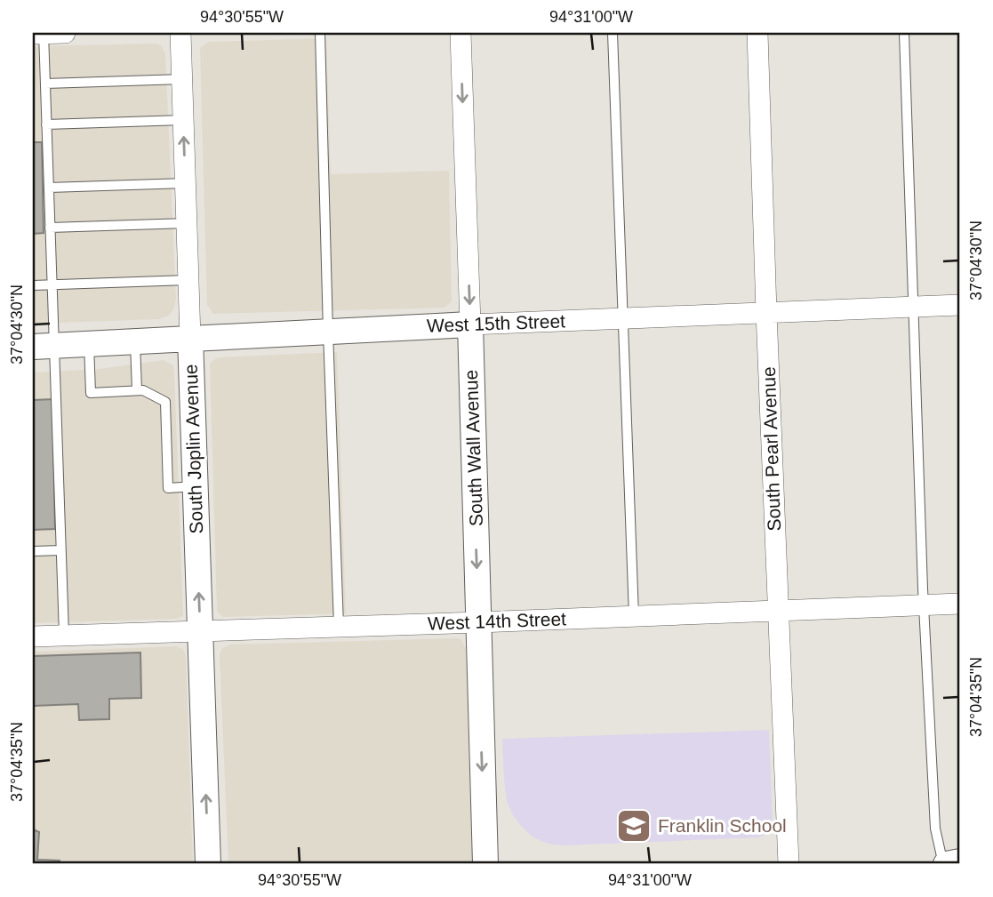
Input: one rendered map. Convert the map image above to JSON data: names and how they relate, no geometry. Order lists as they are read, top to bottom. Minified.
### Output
{"streets":{"street":["West 15th Street","South Wall Avenue","South Joplin Avenue","South Pearl Avenue","West 14th Street"]},"crossings":[["West 15th Street","South Wall Avenue"],["West 15th Street","South Joplin Avenue"],["West 15th Street","South Pearl Avenue"],["South Wall Avenue","West 14th Street"],["South Joplin Avenue","West 14th Street"],["South Pearl Avenue","West 14th Street"]],"one_way":["South Wall Avenue","South Joplin Avenue"],"places":{"school or university":["Franklin School"]},"coordinates":["94°30'55\"W","94°31'00\"W","37°04'30\"N","37°04'35\"N"]}
